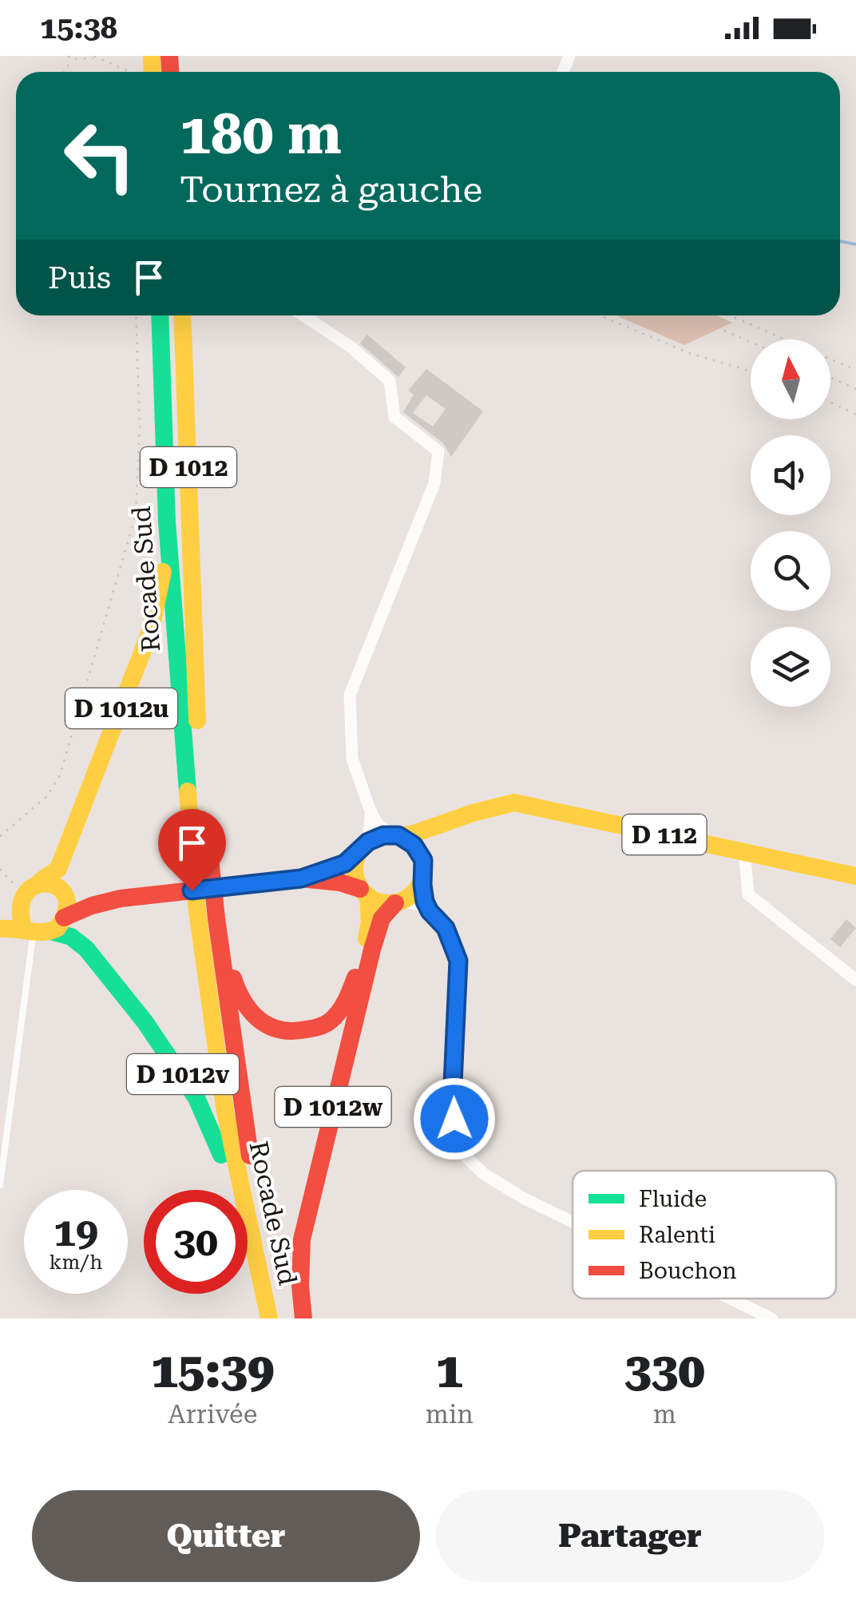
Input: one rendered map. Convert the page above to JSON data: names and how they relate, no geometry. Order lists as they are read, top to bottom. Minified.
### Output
{"streets":{"main road":["D 1012","Rocade Sud","D 1012u","D 112","D 1012v","D 1012w"]},"crossings":[["Rocade Sud","D 1012u"],["Rocade Sud","D 1012v"],["D 1012u","D 1012v"],["D 112","D 1012w"]],"legend":["Fluide","Ralenti","Bouchon"],"north":"top","page":{"status":"15:38","turn":["180 m","Tournez à gauche"],"then":"Puis","speed":"19 km/h","limit":"30","eta":["15:39","Arrivée","1","min","330","m"],"buttons":["Quitter","Partager"]}}
